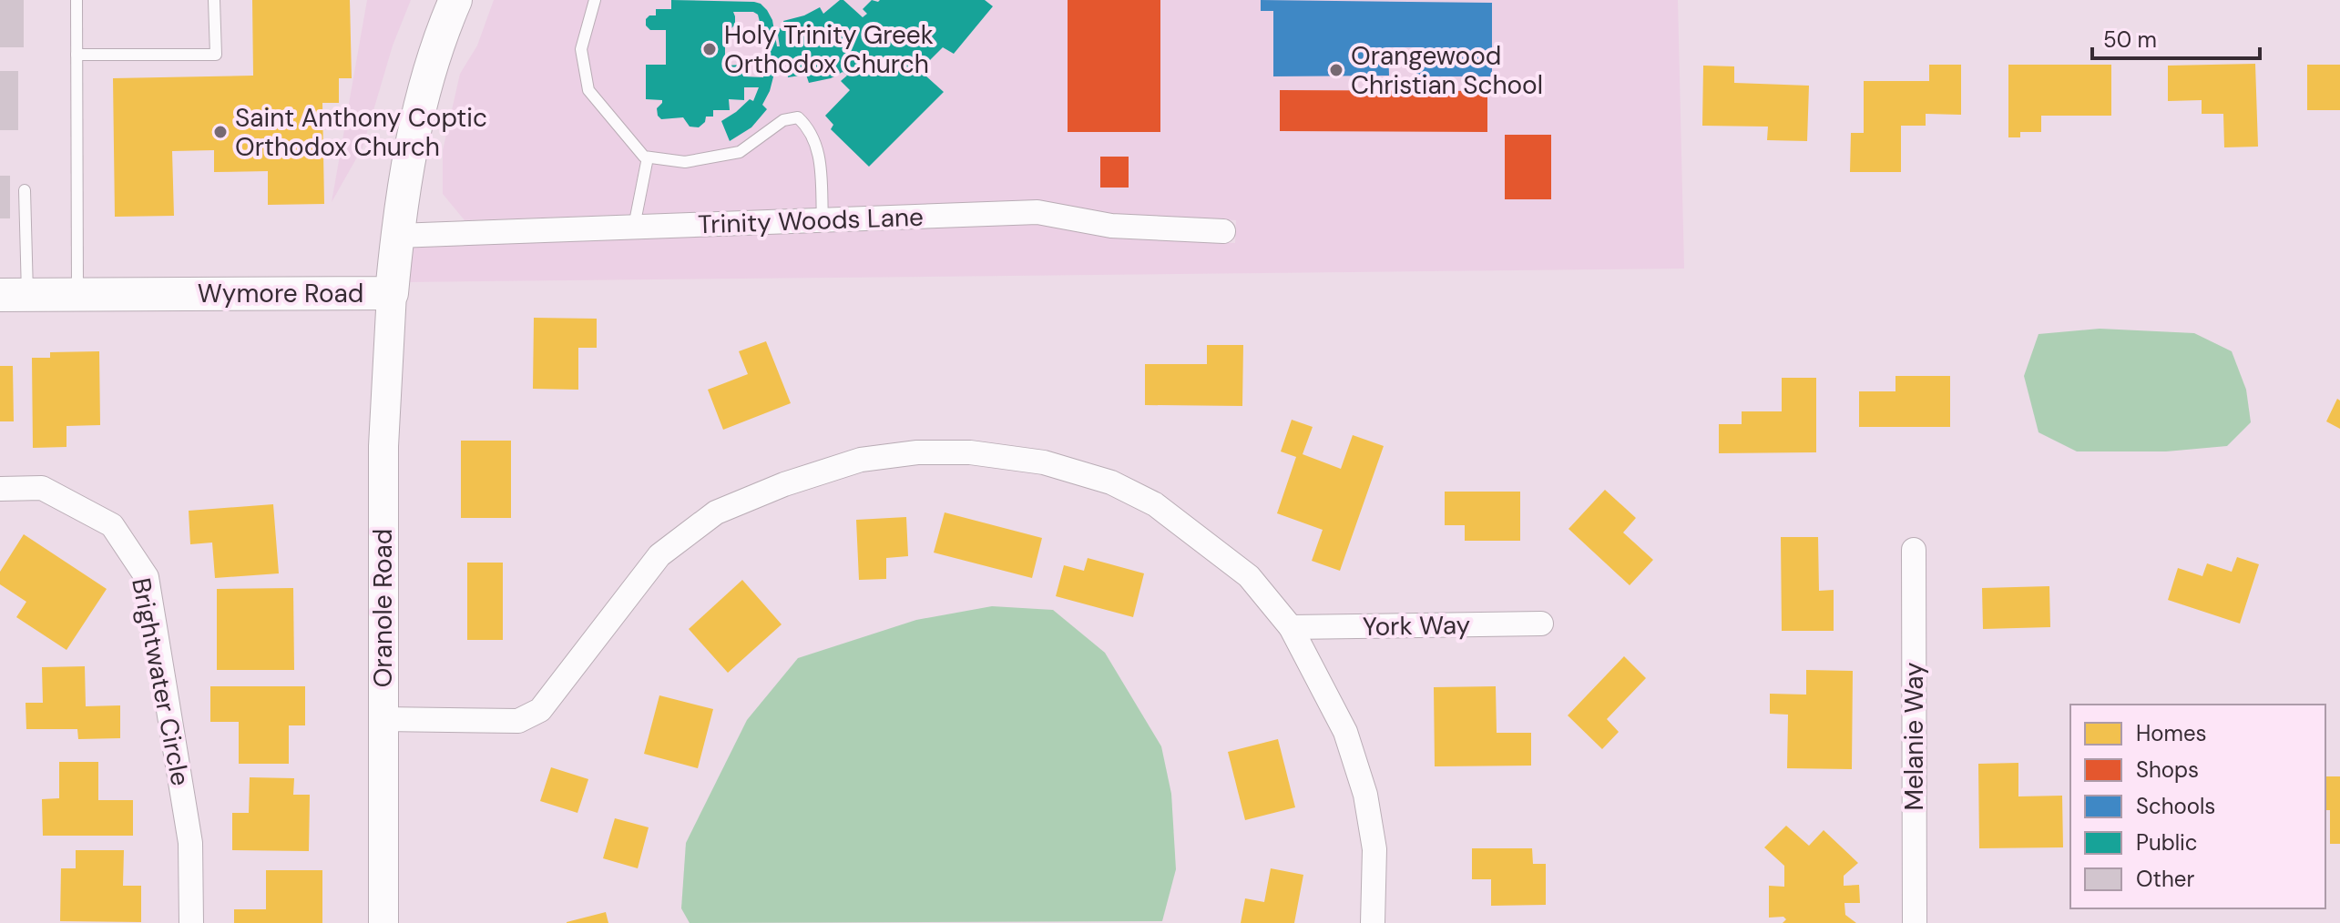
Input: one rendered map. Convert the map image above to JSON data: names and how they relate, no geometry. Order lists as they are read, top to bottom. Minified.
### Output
{"streets":{"main road":["Wymore Road"],"street":["Trinity Woods Lane","Oranole Road","York Way","Brightwater Circle","Melanie Way"]},"crossings":[["Trinity Woods Lane","Wymore Road"],["Wymore Road","Oranole Road"]],"places":["Holy Trinity Greek Orthodox Church","Orangewood Christian School","Saint Anthony Coptic Orthodox Church"],"legend":["Homes","Shops","Schools","Public","Other"],"scale_bar":"50 m"}
